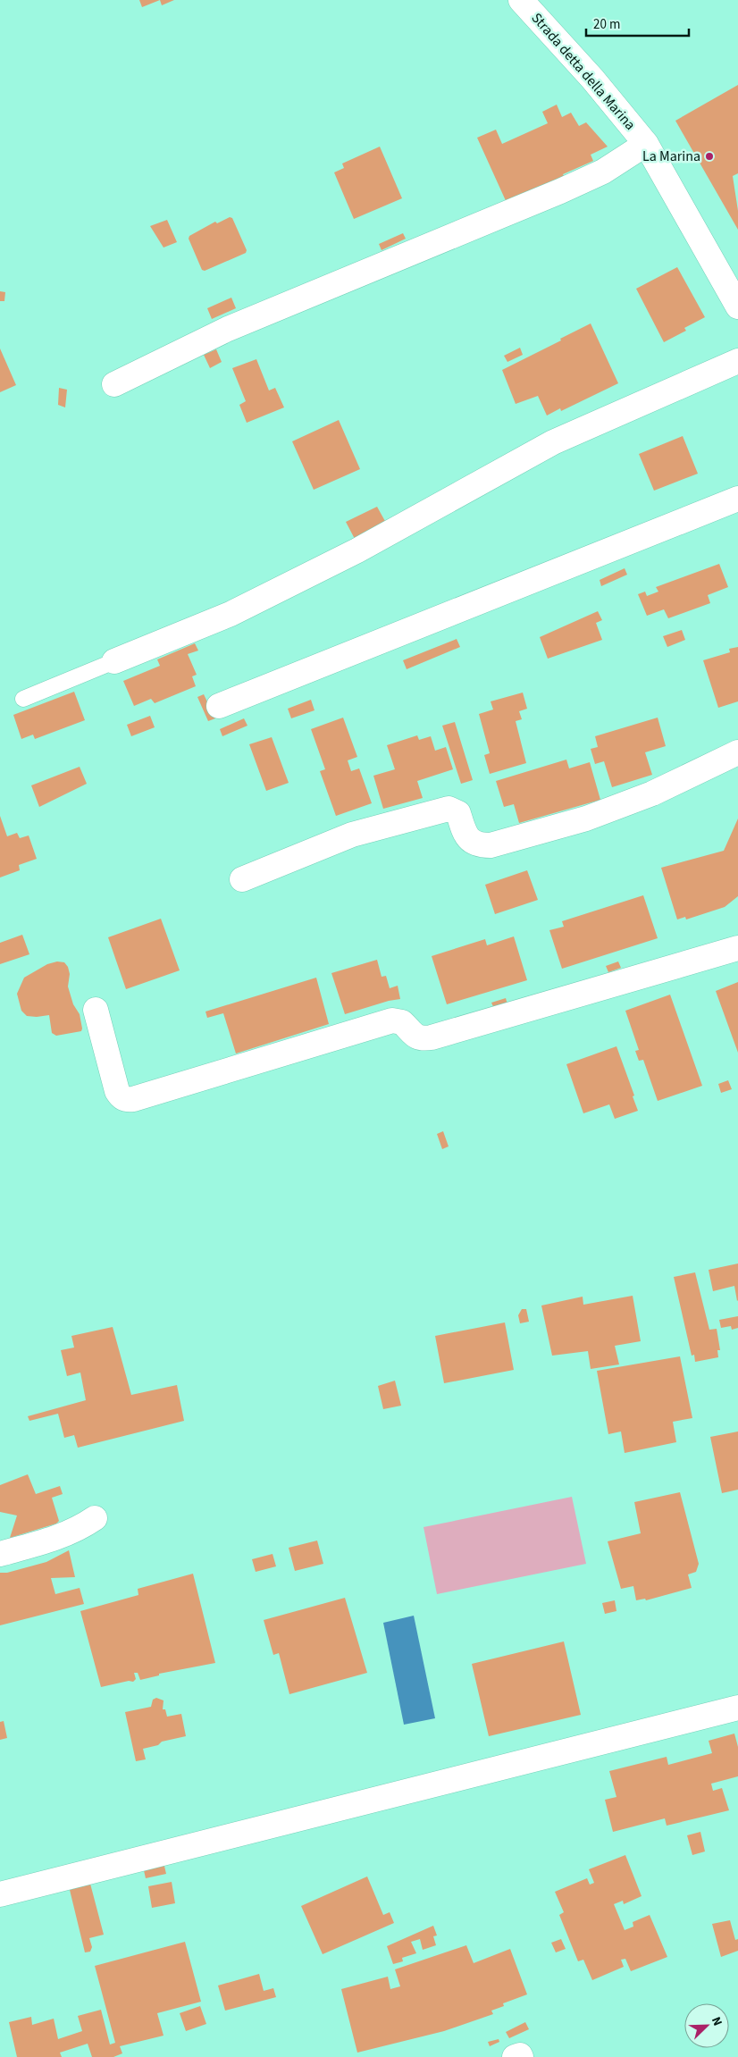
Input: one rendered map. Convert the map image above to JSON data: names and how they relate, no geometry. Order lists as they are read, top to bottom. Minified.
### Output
{"streets":{"street":["Strada detta della Marina"]},"places":["La Marina"],"scale_bar":"20 m","north":"top right"}
